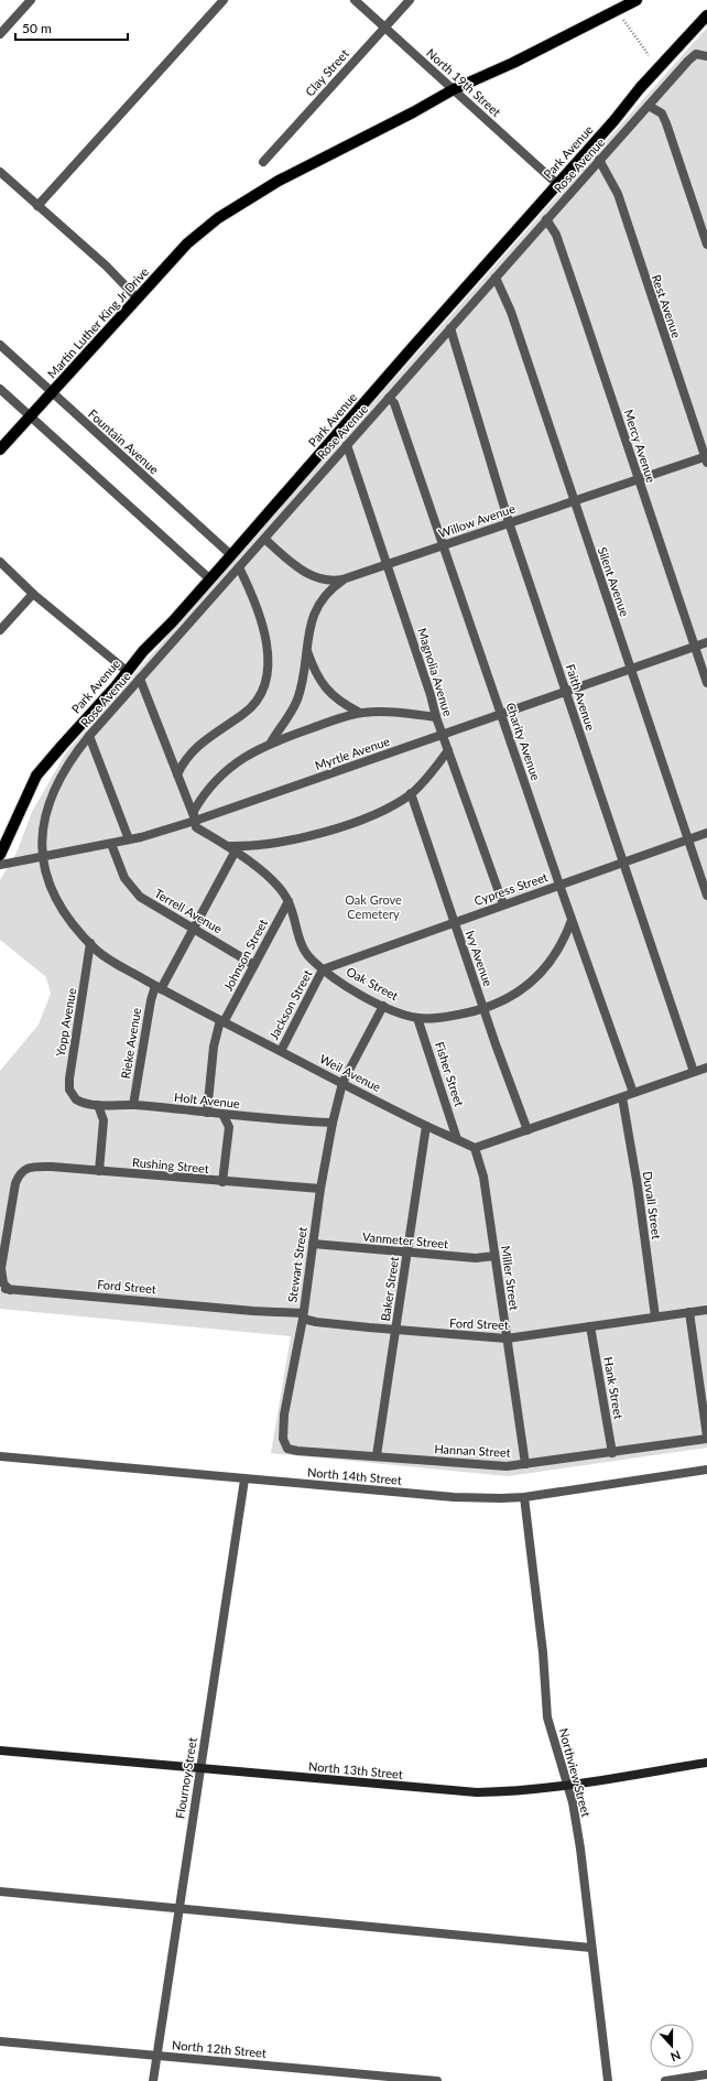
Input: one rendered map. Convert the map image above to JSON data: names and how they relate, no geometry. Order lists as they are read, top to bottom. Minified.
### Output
{"streets":{"main road":["Park Avenue","Martin Luther King Jr Drive","North 13th Street"],"street":["Clay Street","North 19th Street","Rose Avenue","Rest Avenue","Fountain Avenue","Mercy Avenue","Willow Avenue","Silent Avenue","Magnolia Avenue","Faith Avenue","Charity Avenue","Myrtle Avenue","Cypress Street","Terrell Avenue","Johnson Street","Ivy Avenue","Oak Street","Jackson Street","Yopp Avenue","Rieke Avenue","Weil Avenue","Fisher Street","Holt Avenue","Rushing Street","Duvall Street","Vanmeter Street","Stewart Street","Miller Street","Ford Street","Baker Street","Hank Street","Hannan Street","North 14th Street","Northview Street","Flournoy Street","North 12th Street"]},"crossings":[["Clay Street","North 19th Street"],["North 19th Street","Park Avenue"],["North 19th Street","Martin Luther King Jr Drive"],["Park Avenue","Fountain Avenue"],["Rose Avenue","Rest Avenue"],["Rose Avenue","Mercy Avenue"],["Rose Avenue","Willow Avenue"],["Rose Avenue","Silent Avenue"],["Rose Avenue","Magnolia Avenue"],["Rose Avenue","Faith Avenue"],["Rose Avenue","Charity Avenue"],["Rose Avenue","Myrtle Avenue"],["Rose Avenue","Oak Street"],["Rose Avenue","Weil Avenue"],["Rest Avenue","Willow Avenue"],["Martin Luther King Jr Drive","Fountain Avenue"],["Mercy Avenue","Willow Avenue"],["Mercy Avenue","Myrtle Avenue"],["Willow Avenue","Silent Avenue"],["Willow Avenue","Magnolia Avenue"],["Willow Avenue","Faith Avenue"],["Willow Avenue","Charity Avenue"],["Silent Avenue","Myrtle Avenue"],["Silent Avenue","Cypress Street"],["Magnolia Avenue","Myrtle Avenue"],["Magnolia Avenue","Cypress Street"],["Faith Avenue","Myrtle Avenue"],["Faith Avenue","Cypress Street"],["Charity Avenue","Myrtle Avenue"],["Charity Avenue","Cypress Street"],["Charity Avenue","Oak Street"],["Myrtle Avenue","Terrell Avenue"],["Myrtle Avenue","Oak Street"],["Myrtle Avenue","Weil Avenue"],["Cypress Street","Ivy Avenue"],["Cypress Street","Oak Street"],["Cypress Street","Jackson Street"],["Terrell Avenue","Johnson Street"],["Terrell Avenue","Rieke Avenue"],["Johnson Street","Oak Street"],["Johnson Street","Weil Avenue"],["Johnson Street","Holt Avenue"],["Ivy Avenue","Oak Street"],["Oak Street","Jackson Street"],["Oak Street","Rieke Avenue"],["Oak Street","Fisher Street"],["Oak Street","Stewart Street"],["Jackson Street","Weil Avenue"],["Yopp Avenue","Weil Avenue"],["Yopp Avenue","Holt Avenue"],["Rieke Avenue","Weil Avenue"],["Rieke Avenue","Holt Avenue"],["Weil Avenue","Fisher Street"],["Weil Avenue","Stewart Street"],["Weil Avenue","Miller Street"],["Weil Avenue","Baker Street"],["Holt Avenue","Stewart Street"],["Rushing Street","Stewart Street"],["Rushing Street","Ford Street"],["Duvall Street","Ford Street"],["Vanmeter Street","Stewart Street"],["Vanmeter Street","Miller Street"],["Vanmeter Street","Baker Street"],["Stewart Street","Ford Street"],["Stewart Street","Hannan Street"],["Miller Street","Ford Street"],["Miller Street","Hannan Street"],["Ford Street","Baker Street"],["Ford Street","Hank Street"],["Baker Street","Hannan Street"],["Hank Street","Hannan Street"],["North 14th Street","Northview Street"],["North 14th Street","Flournoy Street"],["North 13th Street","Northview Street"],["North 13th Street","Flournoy Street"],["Flournoy Street","North 12th Street"]],"parks":["Oak Grove Cemetery"],"scale_bar":"50 m","north":"bottom"}
